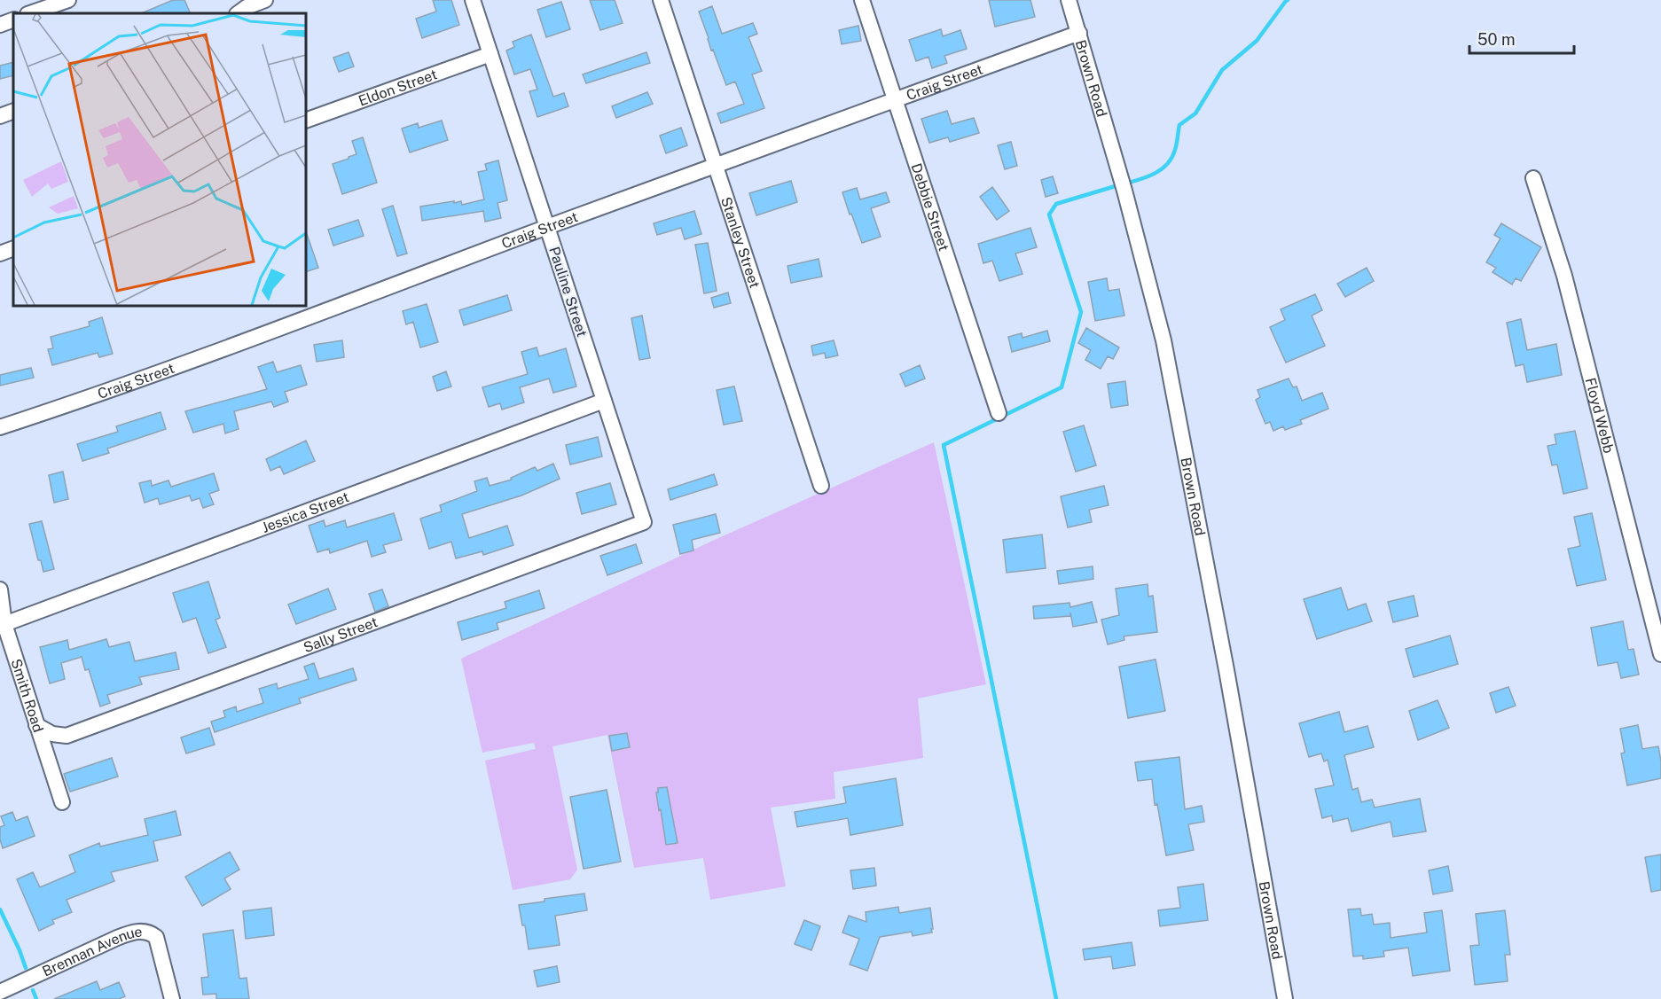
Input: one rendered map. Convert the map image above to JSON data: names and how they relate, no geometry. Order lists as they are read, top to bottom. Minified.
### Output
{"streets":{"street":["Brown Road","Craig Street","Eldon Street","Debbie Street","Stanley Street","Pauline Street","Floyd Webb","Jessica Street","Sally Street","Smith Road","Brennan Avenue"]},"crossings":[["Brown Road","Craig Street"],["Craig Street","Debbie Street"],["Craig Street","Stanley Street"],["Craig Street","Pauline Street"],["Eldon Street","Pauline Street"],["Pauline Street","Jessica Street"],["Pauline Street","Sally Street"],["Jessica Street","Smith Road"],["Sally Street","Smith Road"]],"scale_bar":"50 m"}
